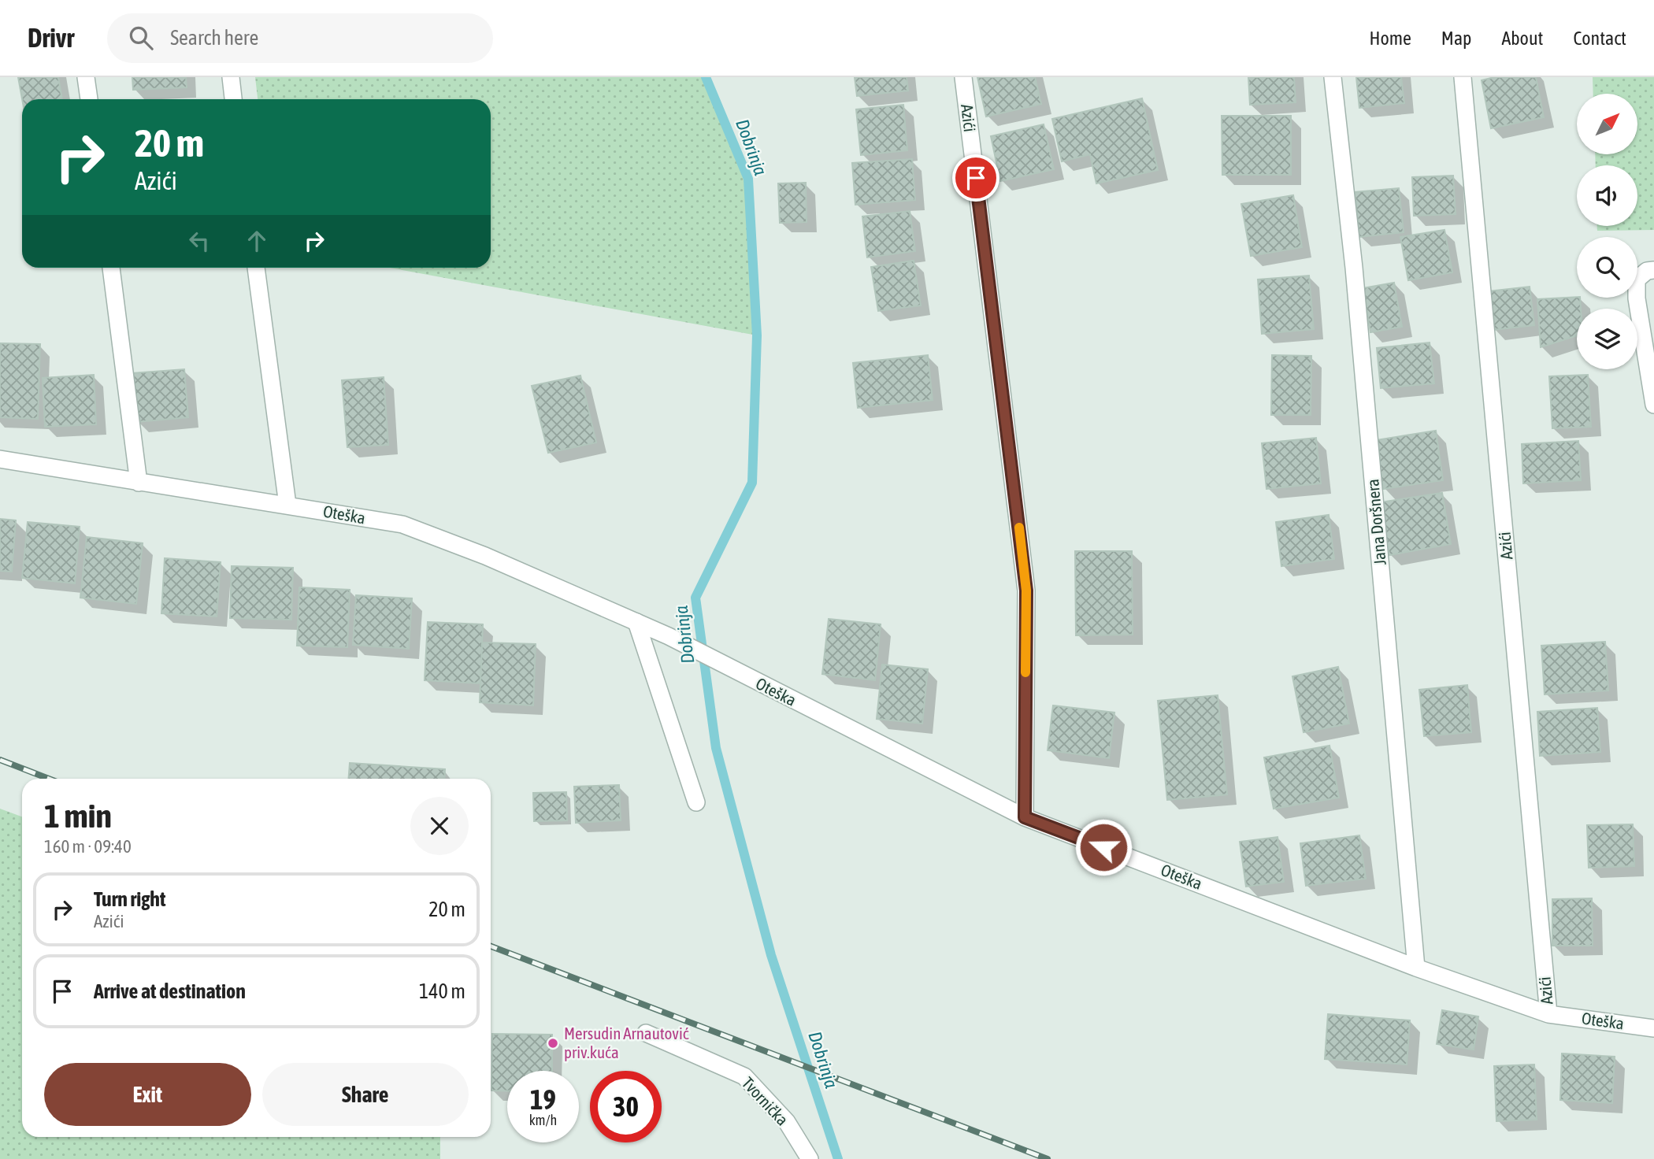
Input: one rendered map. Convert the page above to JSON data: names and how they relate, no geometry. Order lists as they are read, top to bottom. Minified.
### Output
{"streets":{"street":["Azići","Oteška","Jana Doršnera","Tvornička"]},"crossings":[["Azići","Oteška"],["Oteška","Jana Doršnera"]],"water":["Dobrinja"],"places":["Mersudin Arnautović priv.kuća"],"north":"top right","page":{"header":"Drivr","search":"Search here","nav":["Home","Map","About","Contact"],"turn":["20 m","Azići"],"heading":["1 min","160 m · 09:40"],"list":[{"name":"Turn right","note":"Azići","value":"20 m"},{"name":"Arrive at destination","value":"140 m"}],"buttons":["Exit","Share"],"speed":"19 km/h","limit":"30"}}
